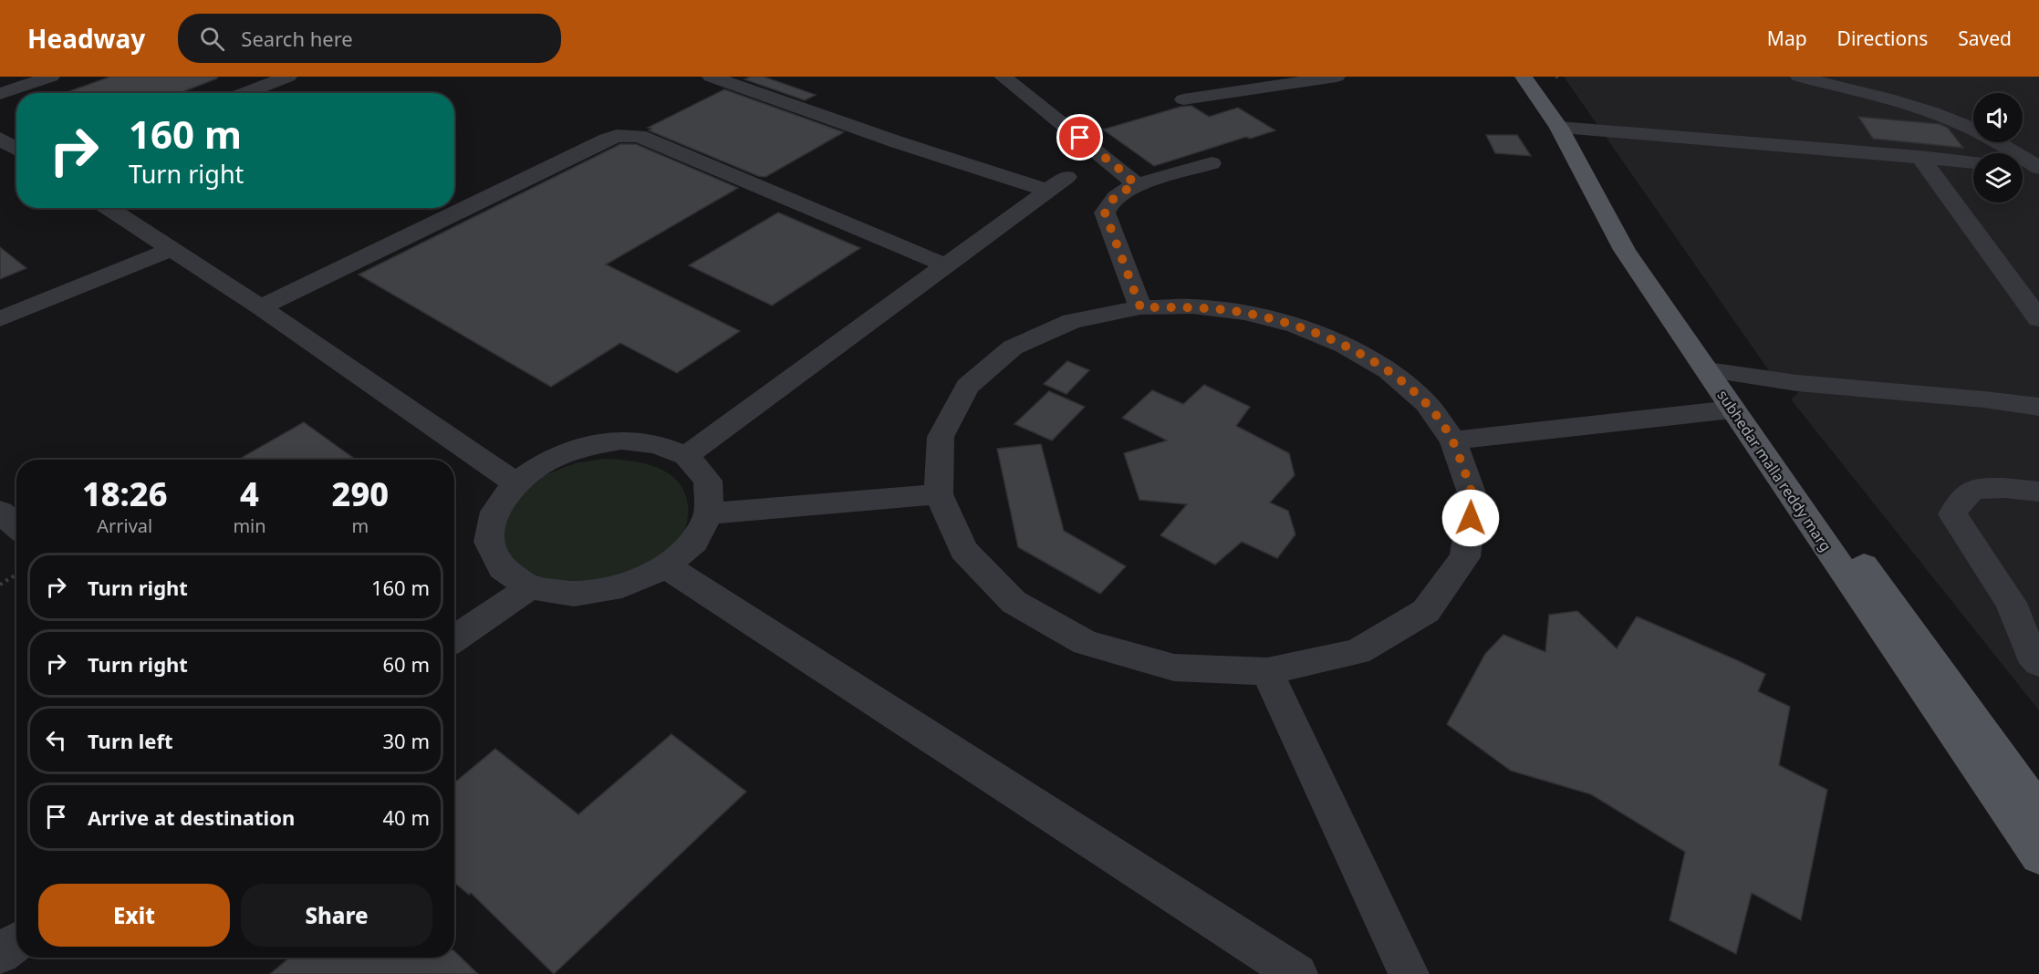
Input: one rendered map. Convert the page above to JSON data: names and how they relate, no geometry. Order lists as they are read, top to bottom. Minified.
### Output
{"streets":{"main road":["subhedar malla reddy marg"]},"page":{"header":"Headway","search":"Search here","nav":["Map","Directions","Saved"],"turn":["160 m","Turn right"],"eta":["18:26","Arrival","4","min","290","m"],"list":[{"name":"Turn right","value":"160 m"},{"name":"Turn right","value":"60 m"},{"name":"Turn left","value":"30 m"},{"name":"Arrive at destination","value":"40 m"}],"buttons":["Exit","Share"]}}
